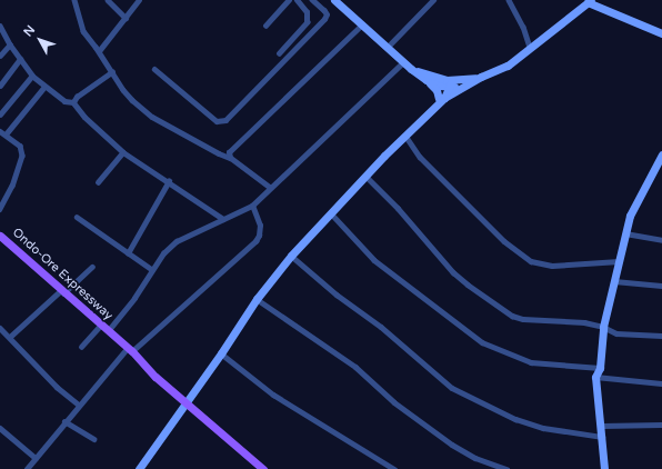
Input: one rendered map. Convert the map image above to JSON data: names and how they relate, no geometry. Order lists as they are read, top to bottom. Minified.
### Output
{"streets":{"main road":["Ondo-Ore Expressway"]},"north":"top left"}
